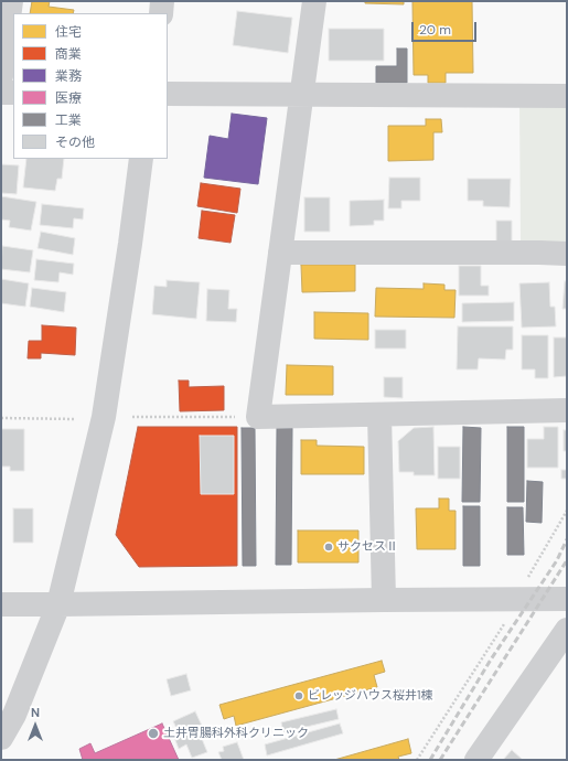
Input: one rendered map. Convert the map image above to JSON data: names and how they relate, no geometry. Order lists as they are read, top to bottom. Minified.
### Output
{"places":["サクセスⅡ","ビレッジハウス桜井1棟","土井胃腸科外科クリニック"],"legend":["住宅","商業","業務","医療","工業","その他"],"scale_bar":"20 m","north":"top"}
